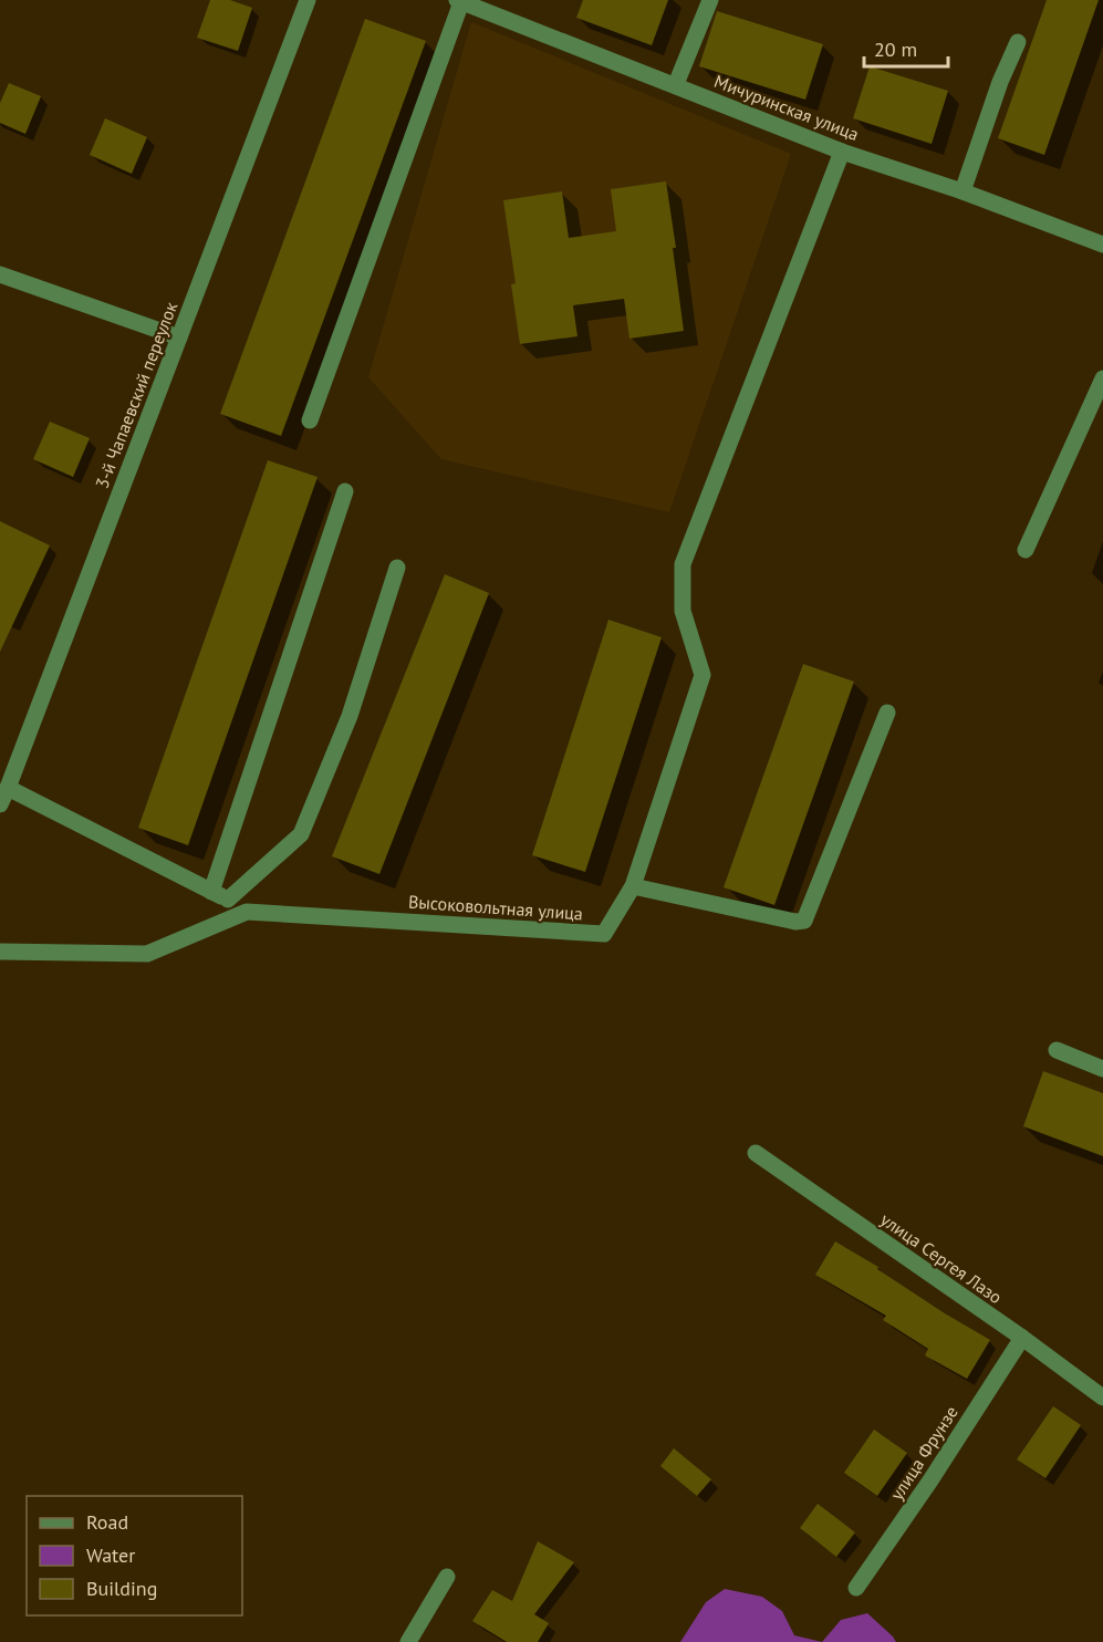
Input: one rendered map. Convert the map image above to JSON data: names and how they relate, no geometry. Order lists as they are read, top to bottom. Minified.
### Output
{"streets":{"street":["Мичуринская улица","3-й Чапаевский переулок","Высоковольтная улица","улица Сергея Лазо","улица Фрунзе"]},"crossings":[["Мичуринская улица","Высоковольтная улица"],["улица Сергея Лазо","улица Фрунзе"]],"legend":["Road","Water","Building"],"scale_bar":"20 m"}
